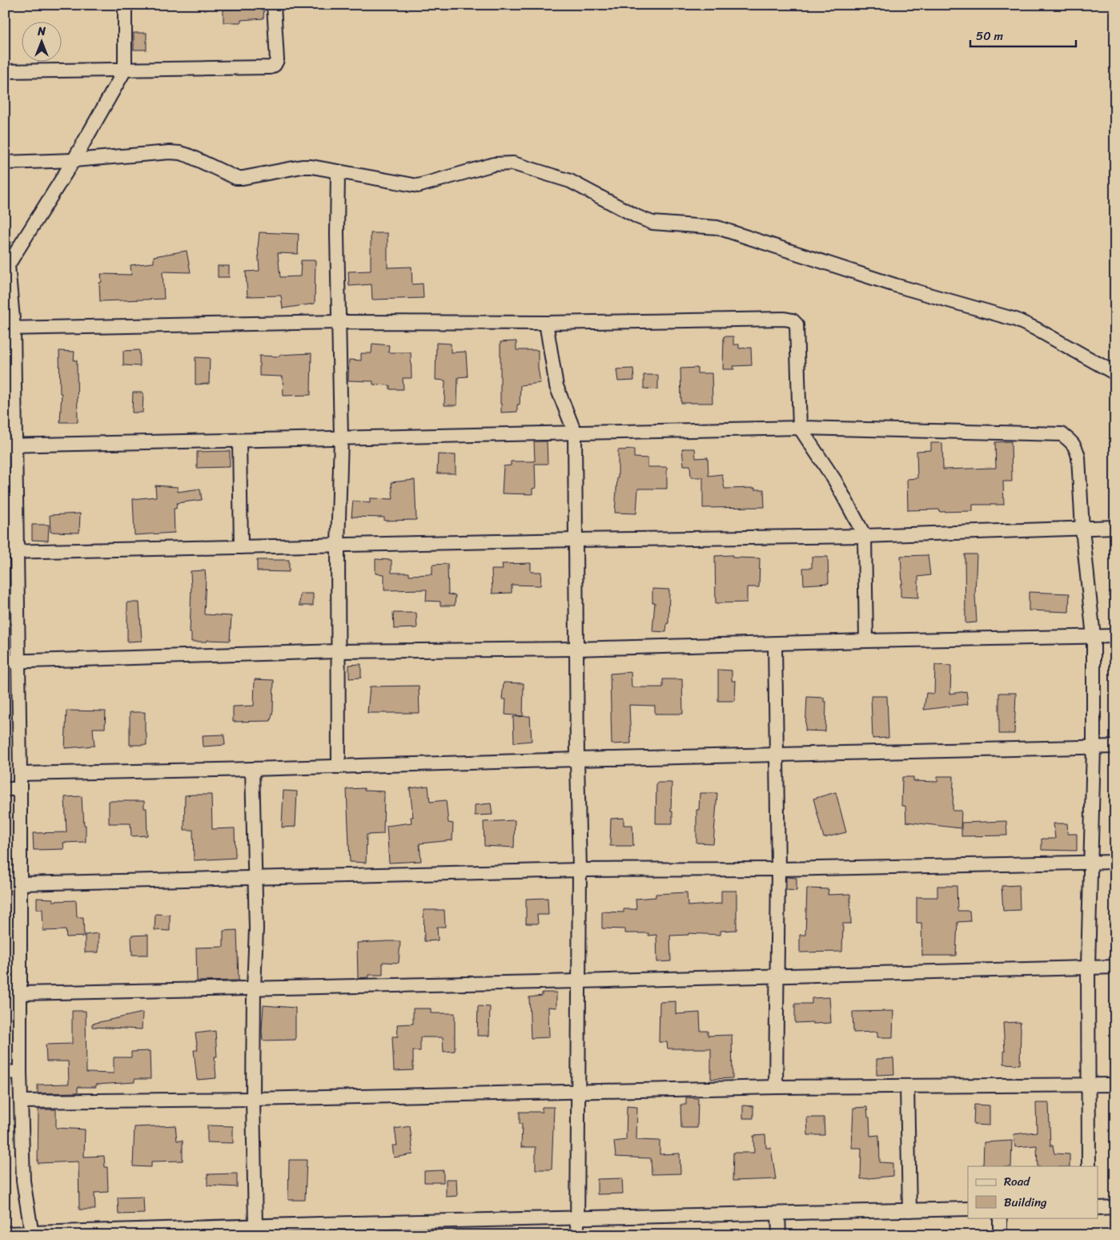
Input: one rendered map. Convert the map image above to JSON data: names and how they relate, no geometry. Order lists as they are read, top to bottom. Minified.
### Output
{"legend":["Road","Building"],"scale_bar":"50 m","north":"top"}
